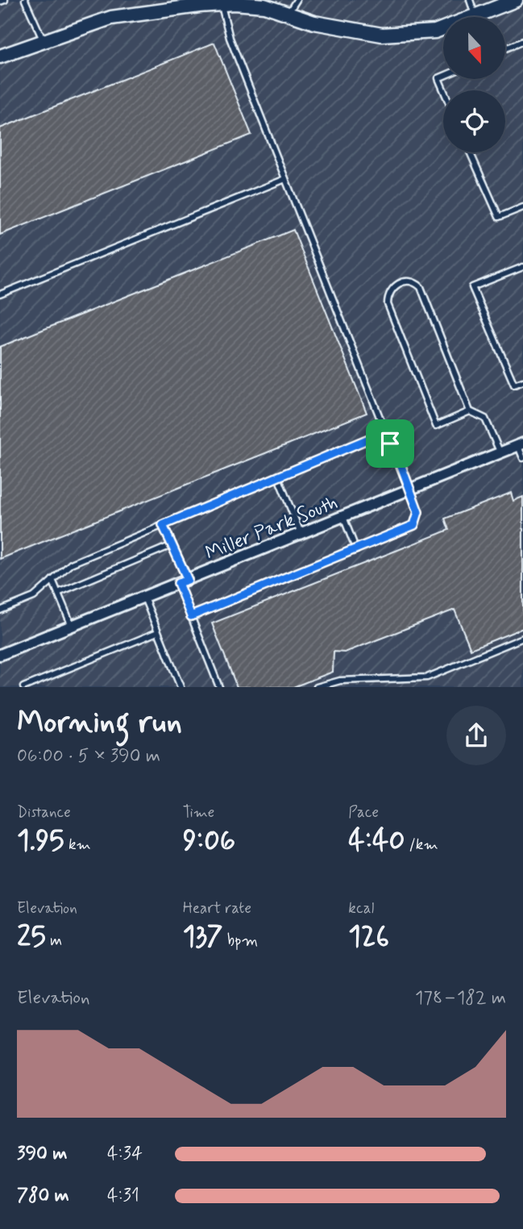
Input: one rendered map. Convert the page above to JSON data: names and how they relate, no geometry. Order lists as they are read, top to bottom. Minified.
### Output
{"streets":{"street":["Miller Park South"]},"north":"bottom","page":{"heading":["Morning run","06:00 · 5 × 390 m"],"stats":[["Distance","1.95 km"],["Time","9:06"],["Pace","4:40 /km"],["Elevation","25 m"],["Heart rate","137 bpm"],["kcal","126"]],"chart":["Elevation","178–182 m"],"list":[{"name":"390 m","note":"4:34"},{"name":"780 m","note":"4:31"}]}}
